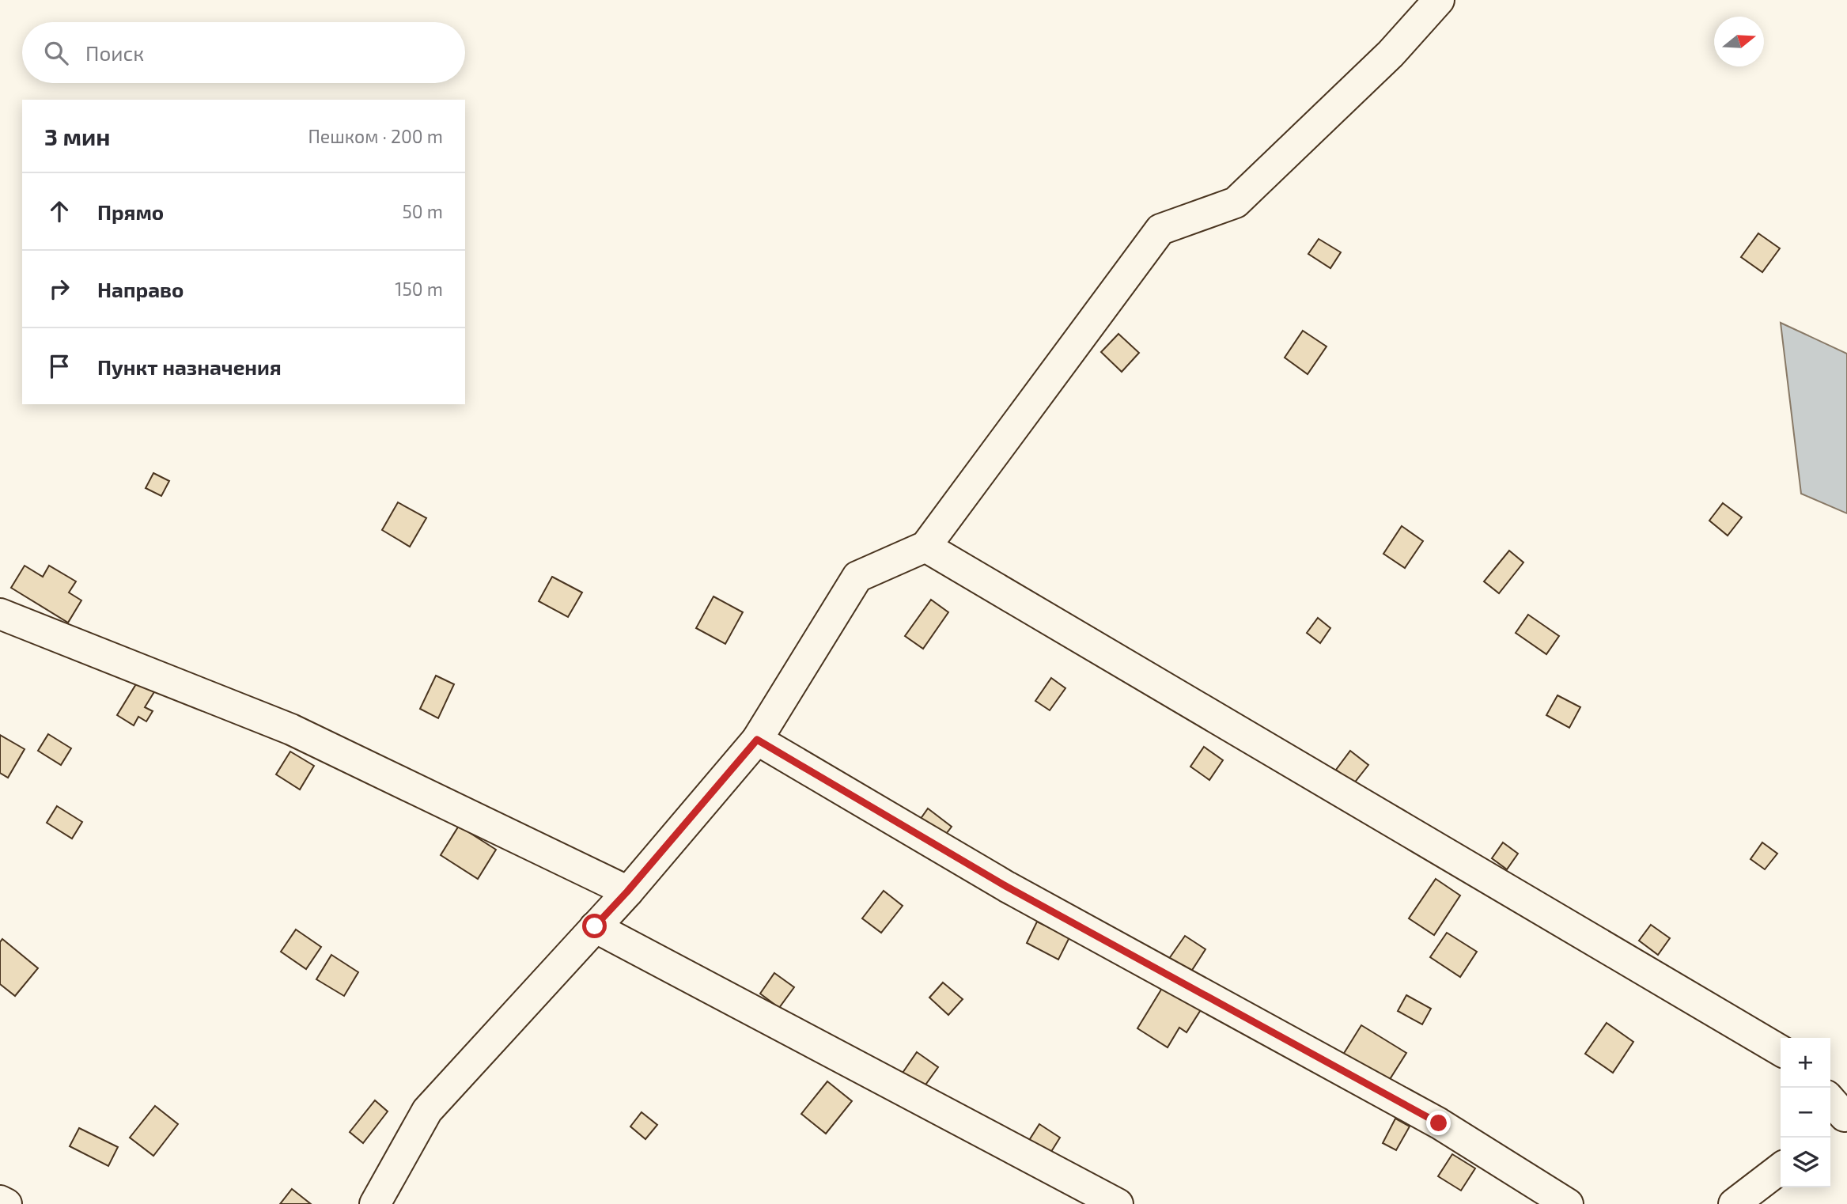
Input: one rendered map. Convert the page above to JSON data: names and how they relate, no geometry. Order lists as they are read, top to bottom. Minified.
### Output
{"north":"right","page":{"search":"Поиск","heading":["3 мин","Пешком · 200 m"],"list":[["Прямо","50 m"],["Направо","150 m"],"Пункт назначения"],"map_buttons":["+","−"]}}
